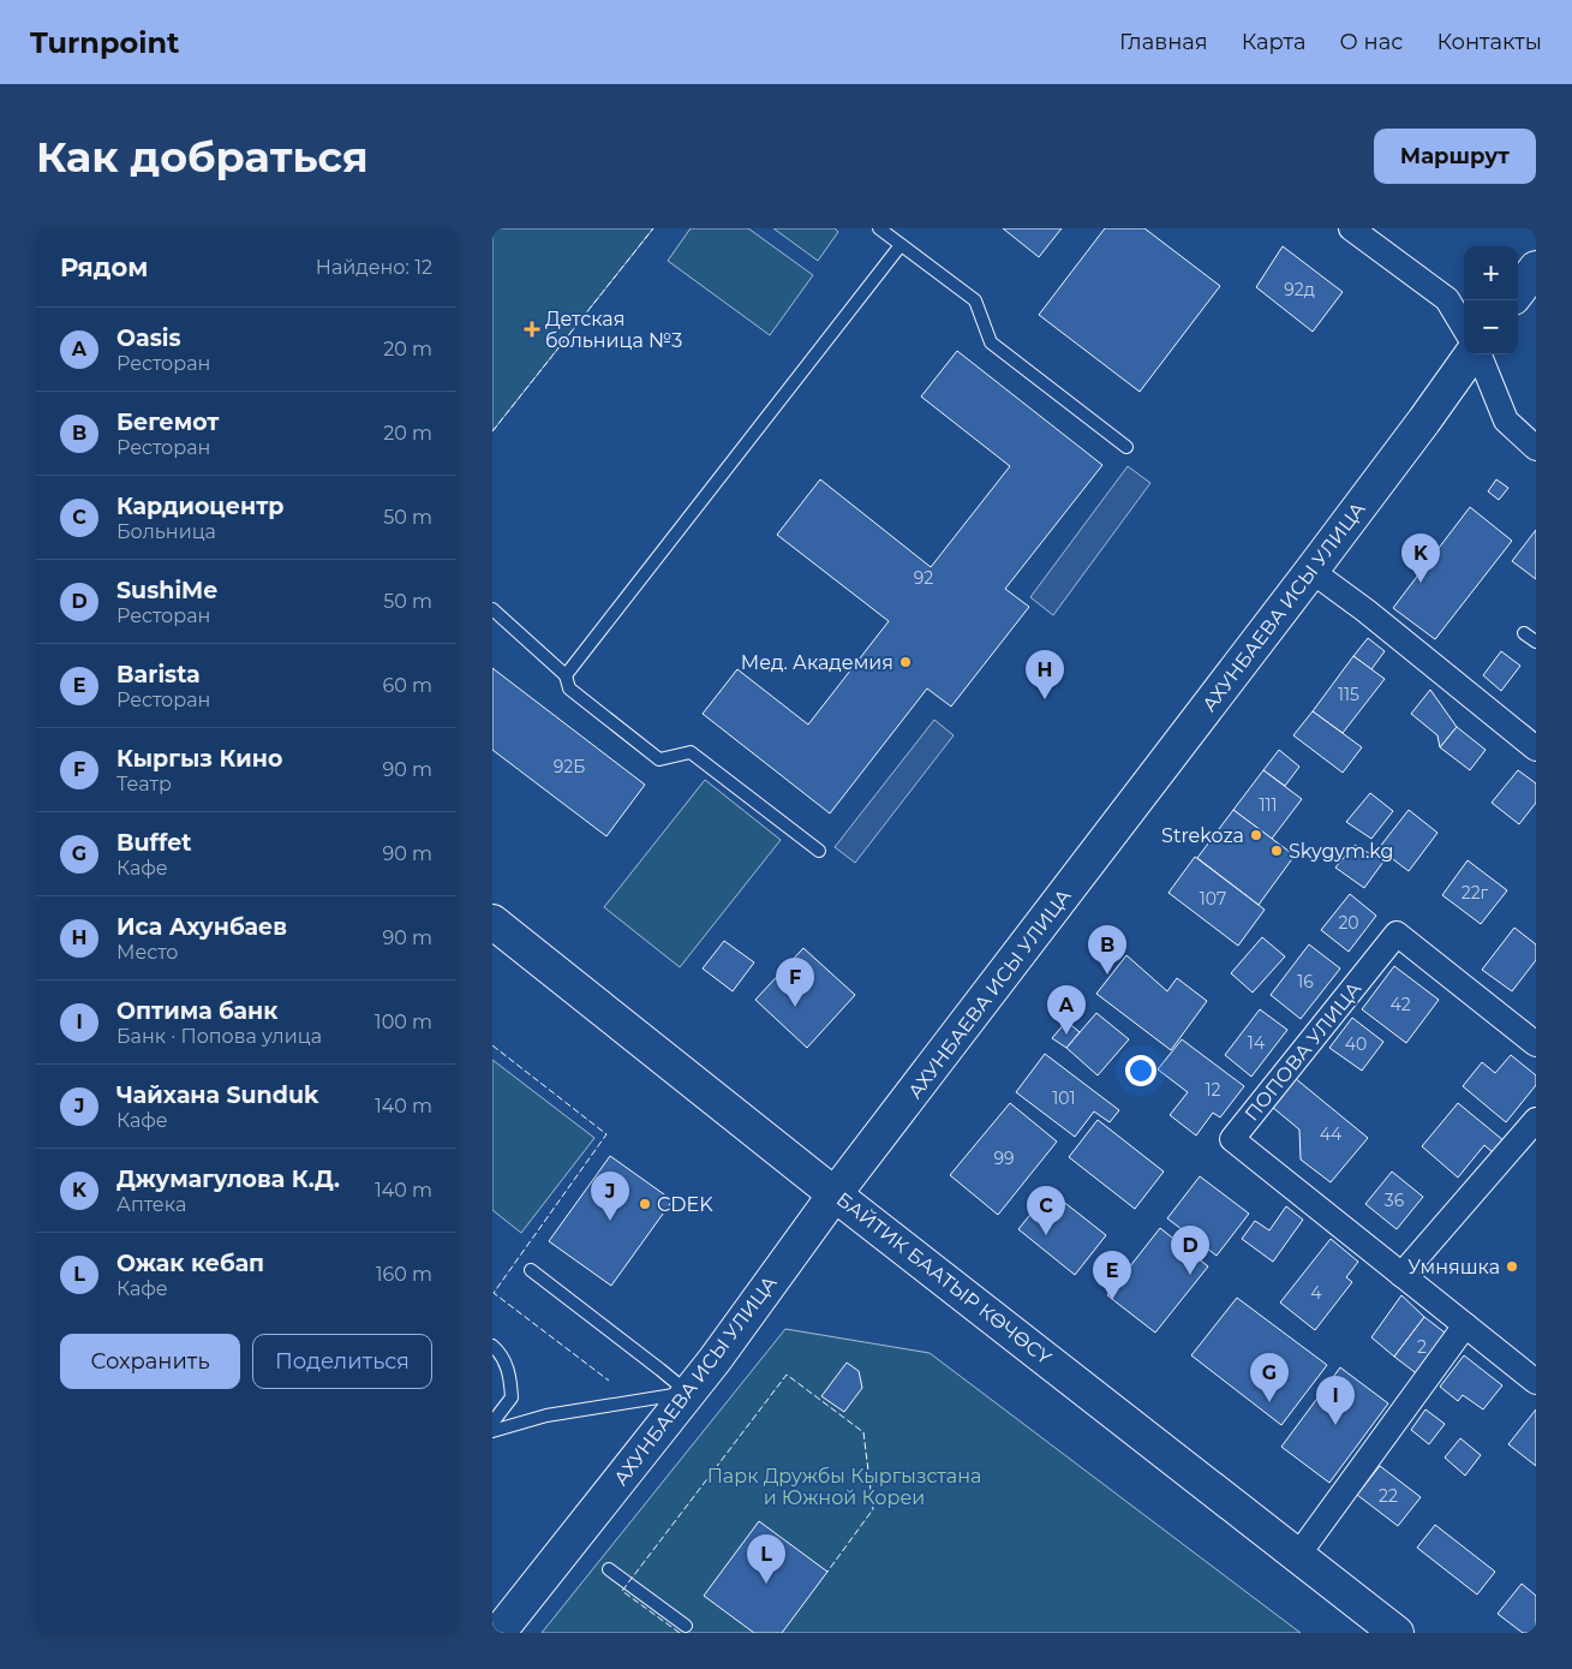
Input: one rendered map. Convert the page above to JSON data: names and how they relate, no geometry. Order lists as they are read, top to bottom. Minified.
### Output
{"streets":{"main road":["АХУНБАЕВА ИСЫ УЛИЦА","БАЙТИК БААТЫР КӨЧӨСҮ"],"street":["ПОПОВА УЛИЦА"]},"crossings":[["АХУНБАЕВА ИСЫ УЛИЦА","БАЙТИК БААТЫР КӨЧӨСҮ"]],"parks":["Парк Дружбы Кыргызстана и Южной Кореи"],"places":{"health":["Детская больница №3"],"other":["Мед. Академия","Strekoza","Skygym.kg","CDEK","Умняшка"]},"house_numbers":["92д","92","115","92Б","111","22г","107","20","16","42","14","40","12","101","44","99","36","4","2","22"],"page":{"header":"Turnpoint","nav":["Главная","Карта","О нас","Контакты"],"buttons":["Маршрут",["Сохранить","Поделиться"]],"title":"Как добраться","heading":["Рядом","Найдено: 12"],"map_buttons":["+","−"],"list":[{"mark":"A","name":"Oasis","note":"Ресторан","value":"20 m"},{"mark":"B","name":"Бегемот","note":"Ресторан","value":"20 m"},{"mark":"C","name":"Кардиоцентр","note":"Больница","value":"50 m"},{"mark":"D","name":"SushiMe","note":"Ресторан","value":"50 m"},{"mark":"E","name":"Barista","note":"Ресторан","value":"60 m"},{"mark":"F","name":"Кыргыз Кино","note":"Театр","value":"90 m"},{"mark":"G","name":"Buffet","note":"Кафе","value":"90 m"},{"mark":"H","name":"Иса Ахунбаев","note":"Место","value":"90 m"},{"mark":"I","name":"Оптима банк","note":"Банк · Попова улица","value":"100 m"},{"mark":"J","name":"Чайхана Sunduk","note":"Кафе","value":"140 m"},{"mark":"K","name":"Джумагулова К.Д.","note":"Аптека","value":"140 m"},{"mark":"L","name":"Ожак кебап","note":"Кафе","value":"160 m"}],"pins":["K","H","B","F","A","J","C","D","E","G","I","L"]}}
